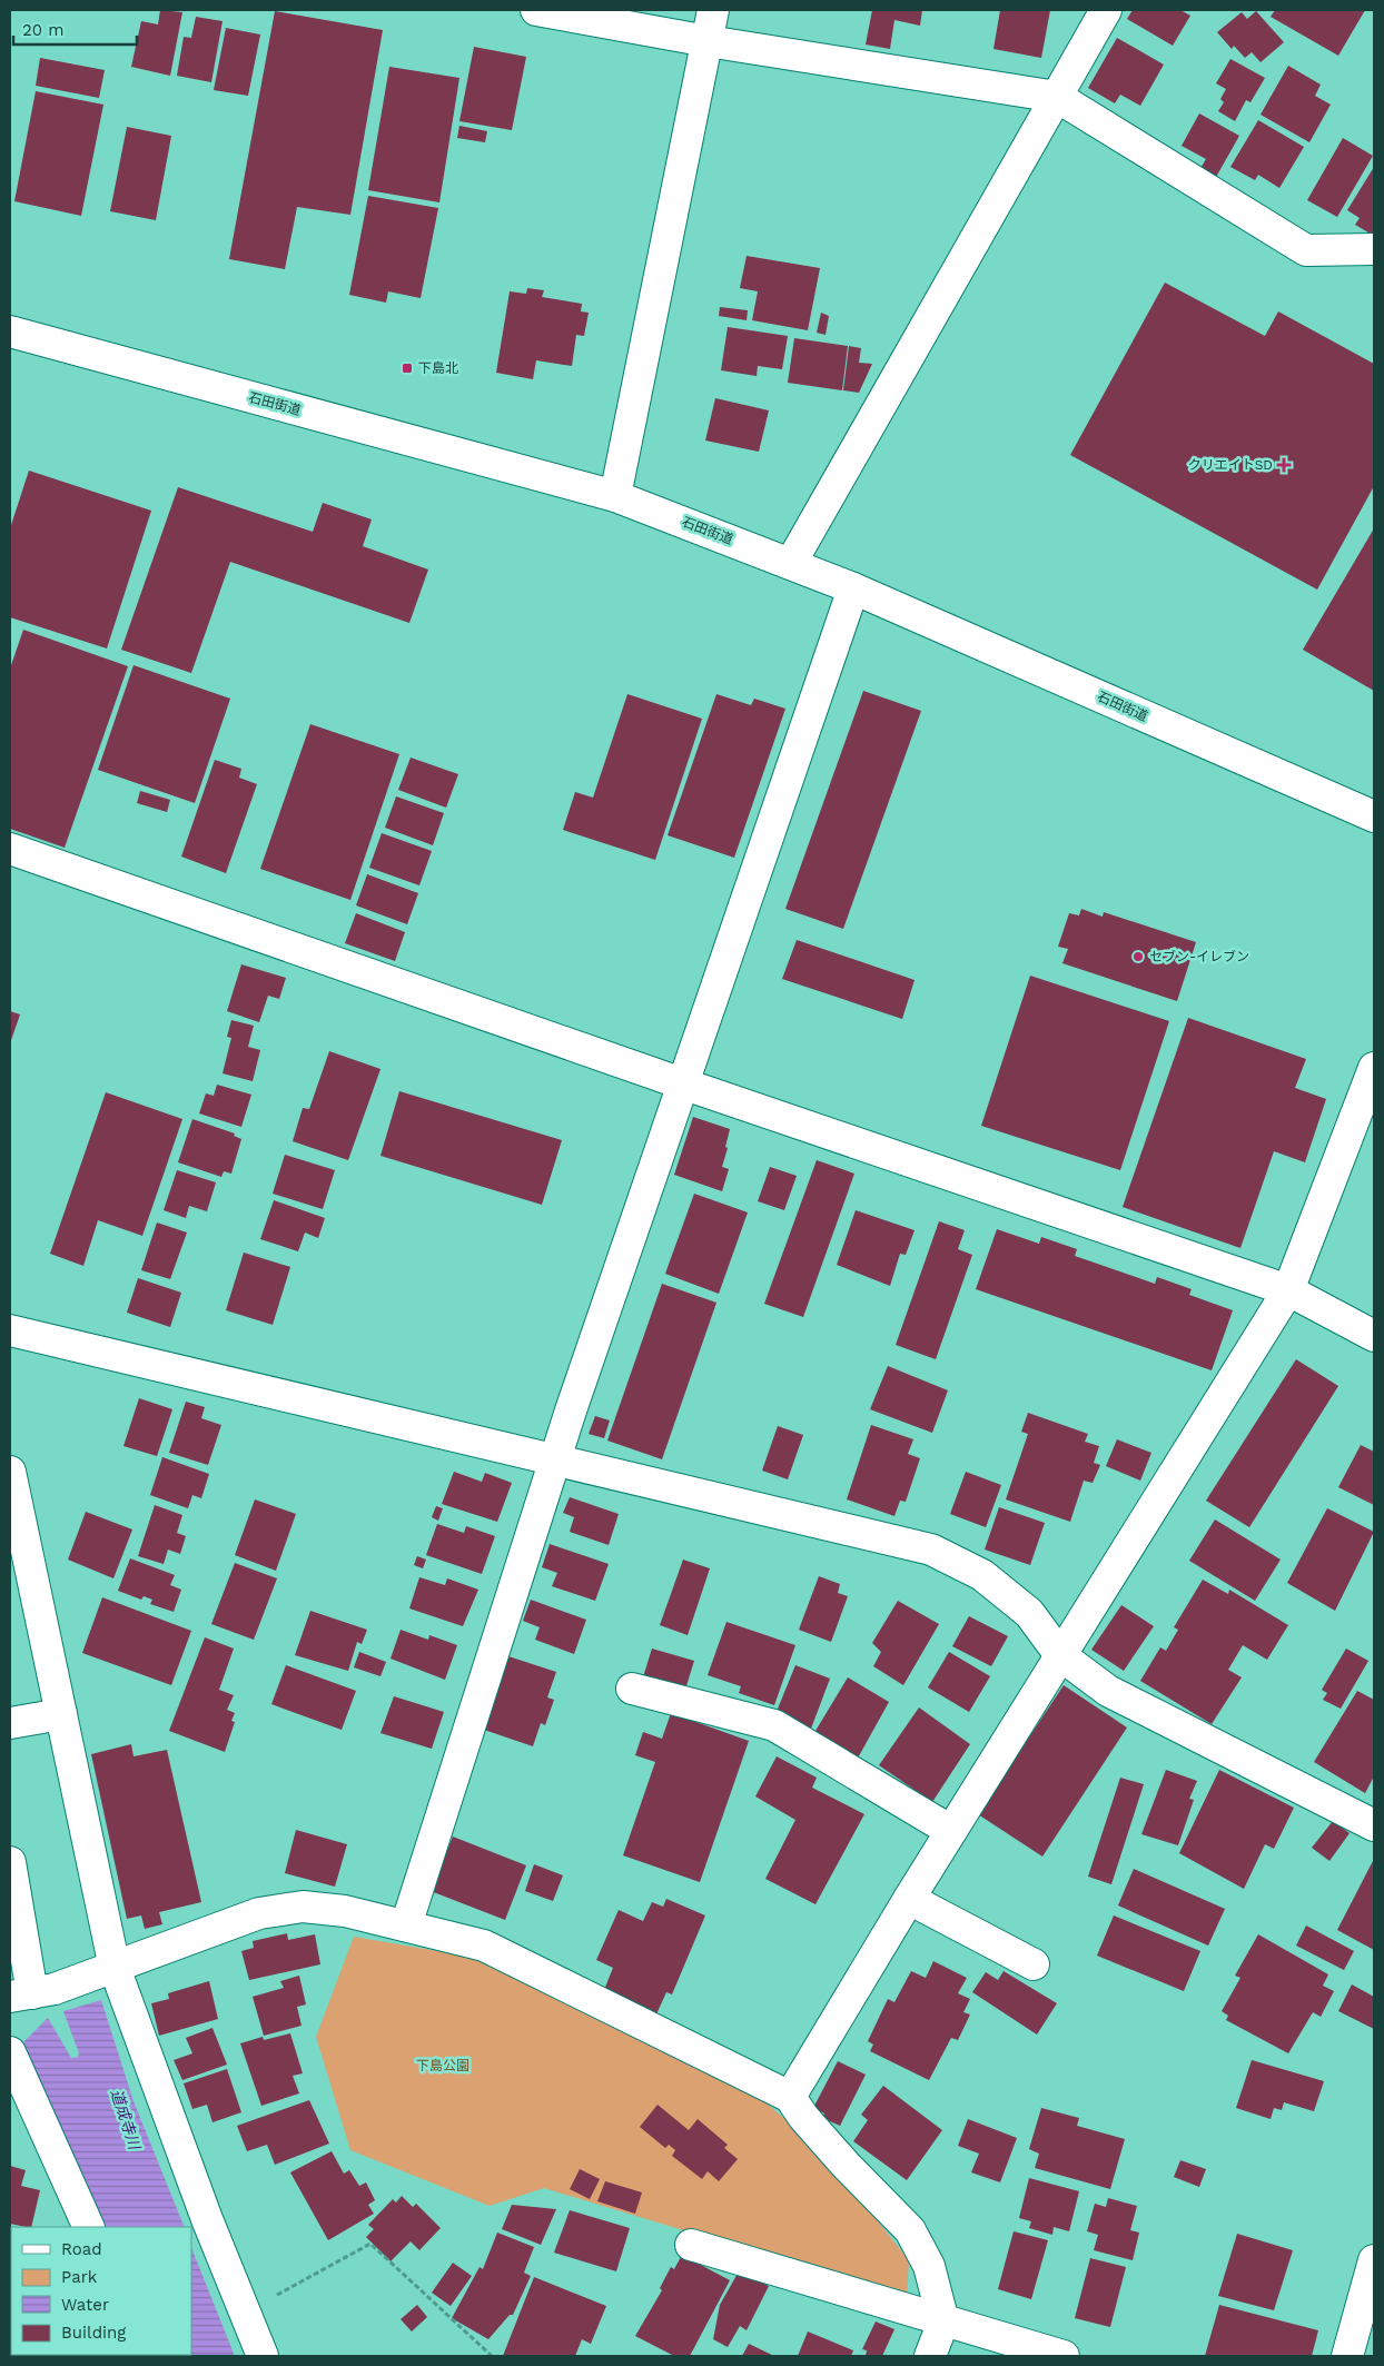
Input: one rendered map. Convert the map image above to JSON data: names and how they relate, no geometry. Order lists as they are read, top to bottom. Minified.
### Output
{"streets":{"street":["石田街道"]},"water":["道成寺川"],"parks":["下島公園"],"places":{"transit":["下島北"],"health":["クリエイトSD"],"other":["セブン-イレブン"]},"legend":["Road","Park","Water","Building"],"scale_bar":"20 m"}
